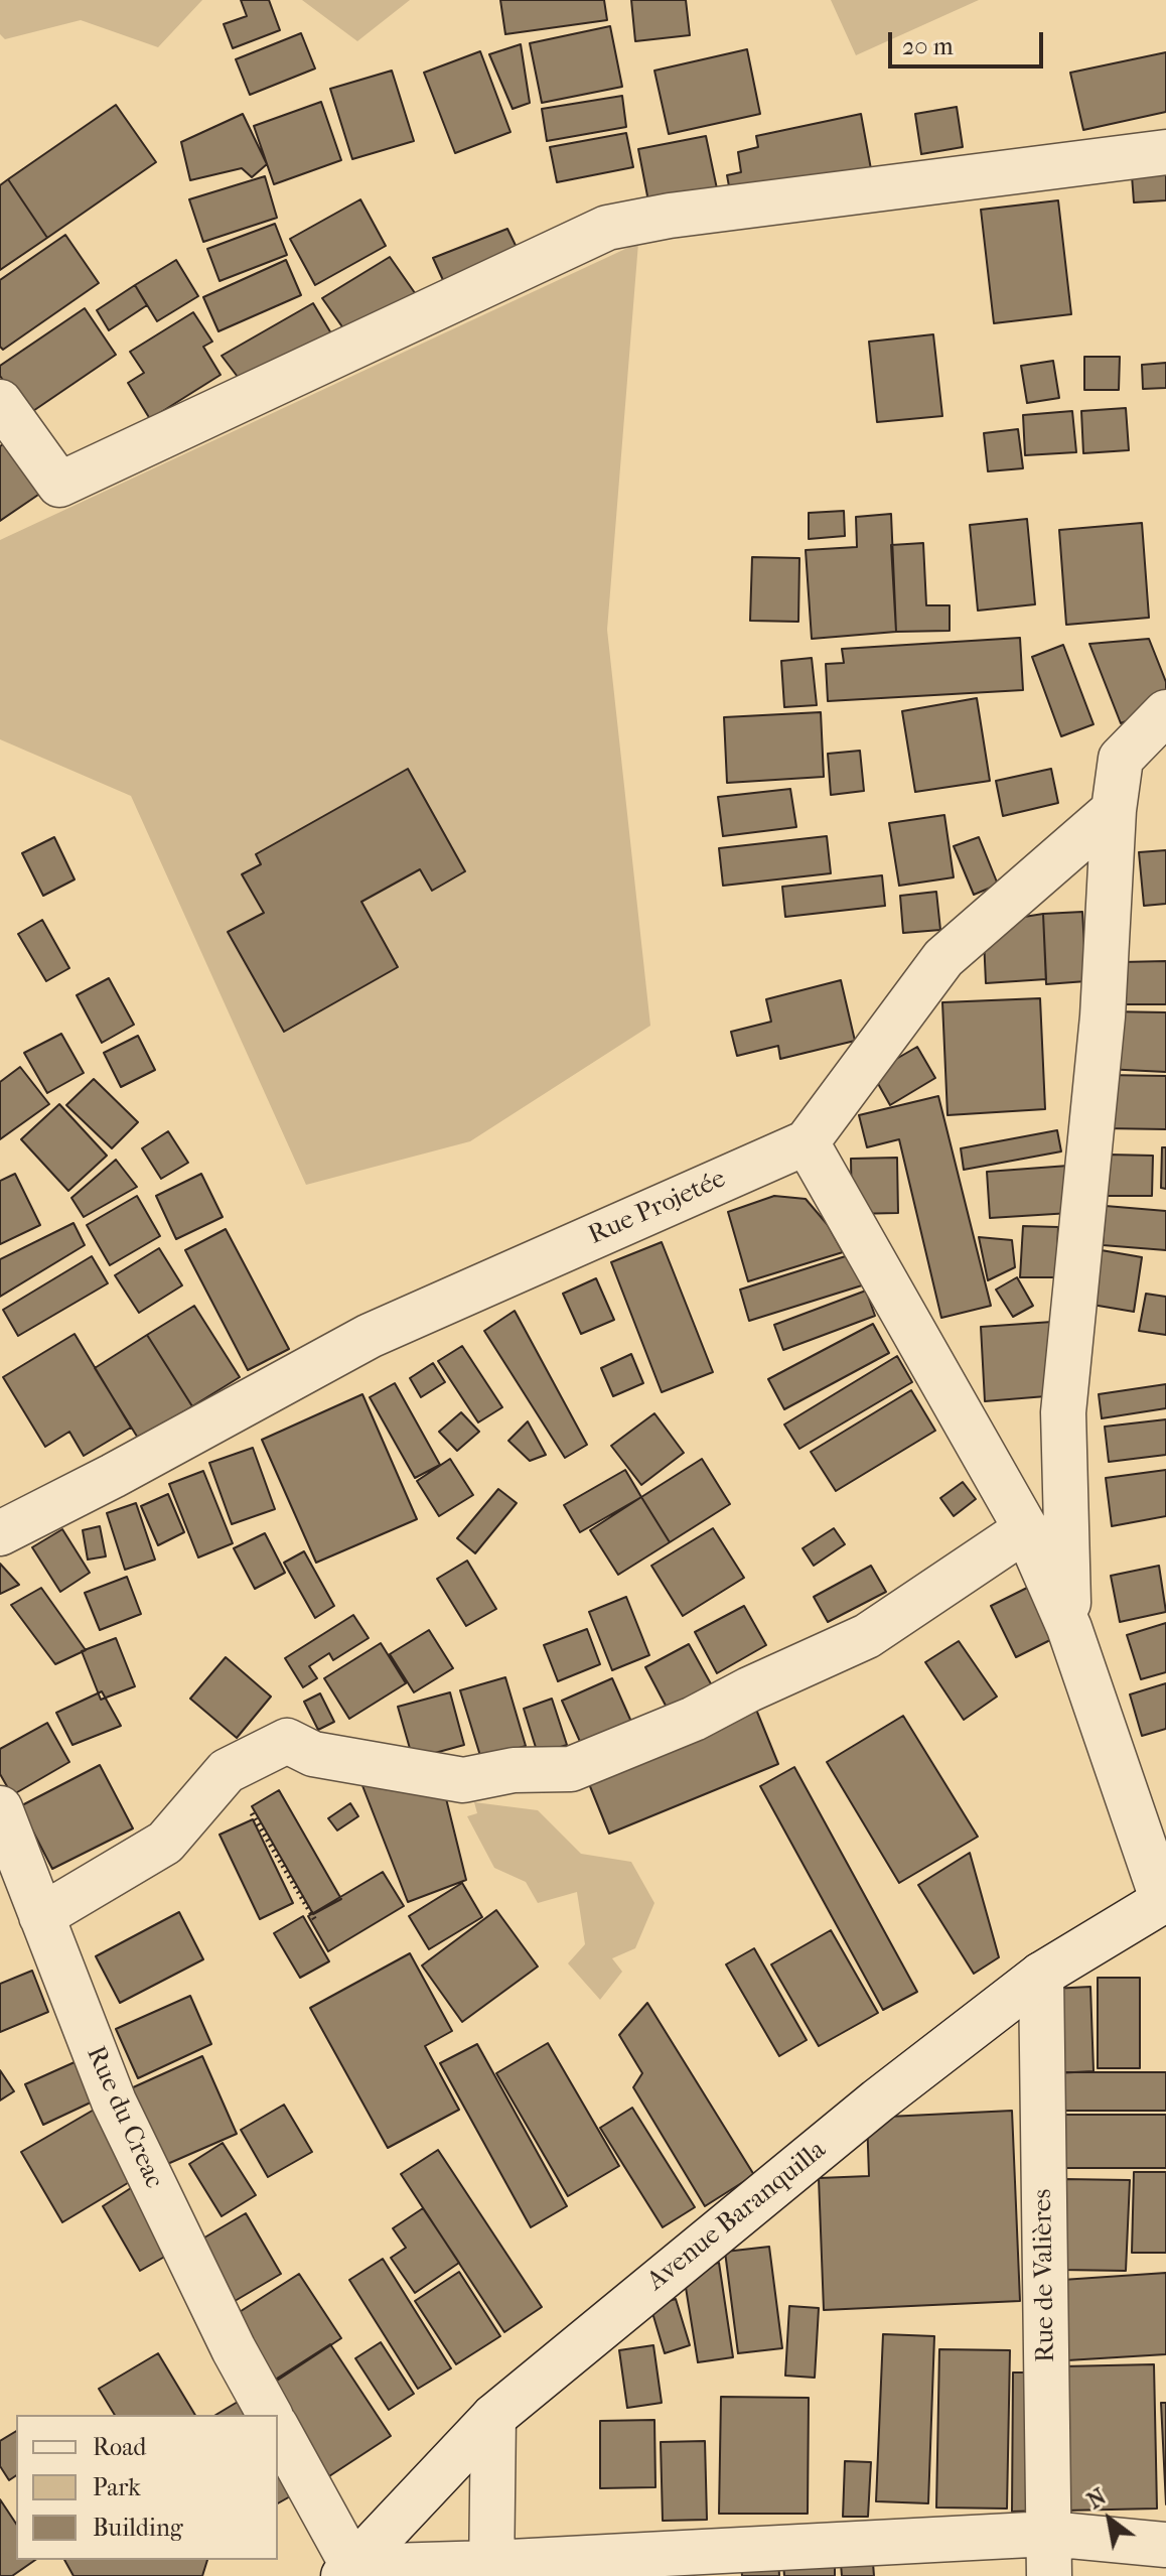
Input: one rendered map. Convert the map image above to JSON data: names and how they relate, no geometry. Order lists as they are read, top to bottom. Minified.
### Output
{"streets":{"street":["Rue Projetée","Rue du Creac","Avenue Baranquilla","Rue de Valières"]},"crossings":[["Avenue Baranquilla","Rue de Valières"]],"legend":["Road","Park","Building"],"scale_bar":"20 m","north":"top left"}
